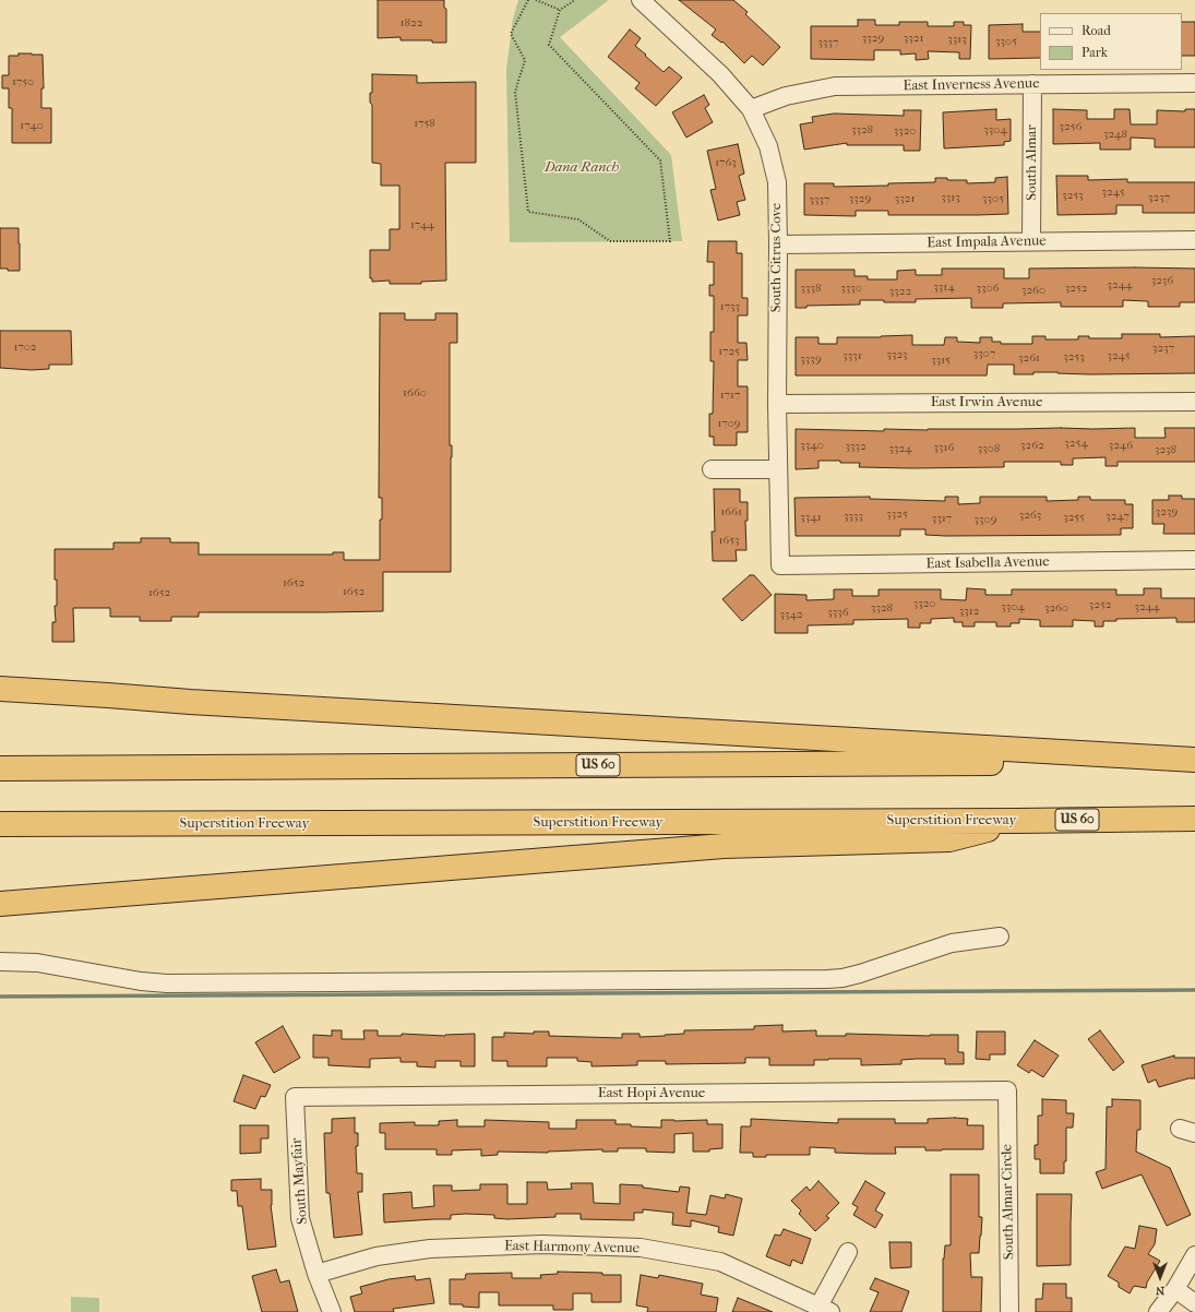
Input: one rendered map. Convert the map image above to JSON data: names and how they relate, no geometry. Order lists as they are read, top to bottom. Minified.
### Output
{"streets":{"highway":["US 60","Superstition Freeway"],"street":["East Inverness Avenue","South Almar","East Impala Avenue","South Citrus Cove","East Irwin Avenue","East Isabella Avenue","East Hopi Avenue","South Mayfair","South Almar Circle","East Harmony Avenue"]},"crossings":[["East Inverness Avenue","South Almar"],["East Inverness Avenue","South Citrus Cove"],["South Almar","East Impala Avenue"],["East Impala Avenue","South Citrus Cove"],["South Citrus Cove","East Irwin Avenue"],["South Citrus Cove","East Isabella Avenue"],["East Hopi Avenue","South Mayfair"],["East Hopi Avenue","South Almar Circle"],["South Mayfair","East Harmony Avenue"]],"parks":["Dana Ranch"],"house_numbers":["1822","3329","3321","3313","3305","3337","1750","1758","1740","3256","3328","3304","3320","3248","1763","3245","3253","3313","3237","3329","3321","3305","3337","1744","3236","3244","3314","3338","3330","3306","3252","3260","3322","1733","1702","3237","1725","3307","3323","3331","3245","3253","3261","3339","3315","1660","1717","1709","3254","3340","3262","3246","3332","3316","3324","3308","3238","1661","3239","3325","3263","3333","3247","3341","3255","3317","3309","1653","1652","1652","1652","3320","3252","3304","3244","3328","3260","3312","3336","3342"],"legend":["Road","Park"],"north":"bottom"}
